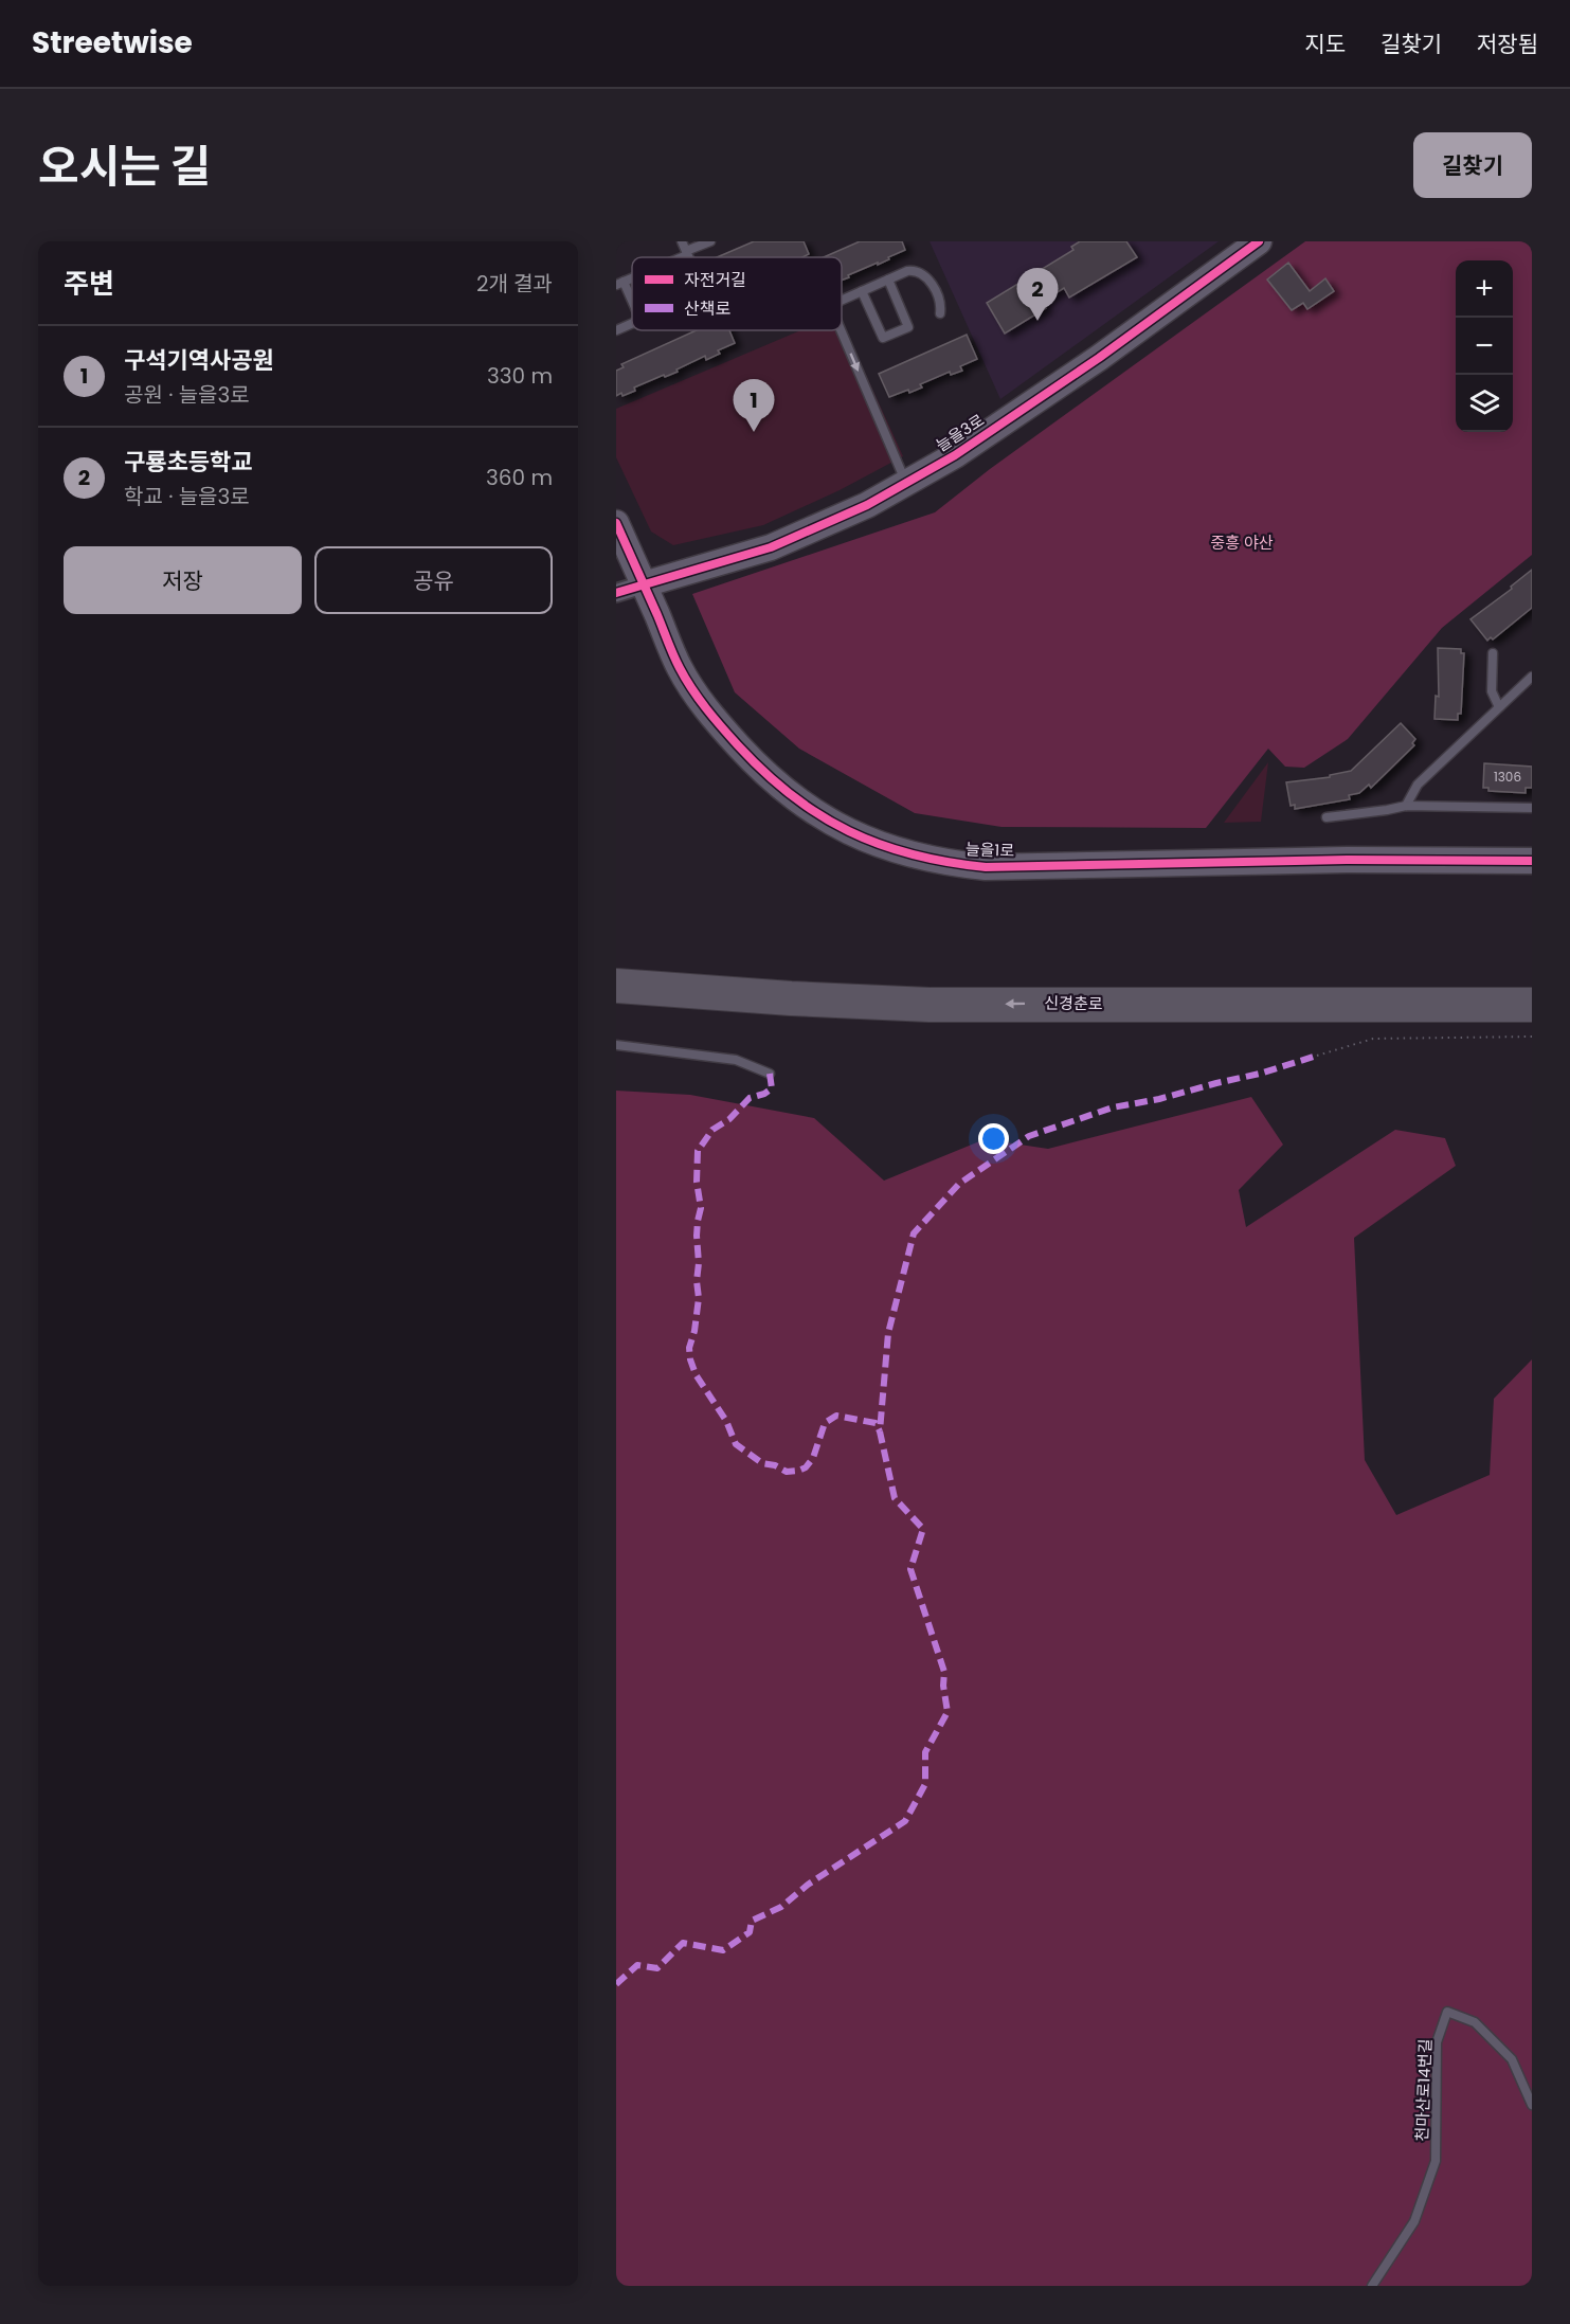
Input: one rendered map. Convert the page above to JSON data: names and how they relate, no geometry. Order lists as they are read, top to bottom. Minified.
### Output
{"streets":{"highway":["신경춘로"],"street":["늘을3로","늘을1로"],"lane":["천마산로14번길"]},"crossings":[["늘을3로","늘을1로"]],"parks":["중흥 야산"],"house_numbers":["1306"],"legend":["자전거길","산책로"],"page":{"header":"Streetwise","nav":["지도","길찾기","저장됨"],"title":"오시는 길","buttons":["길찾기",["저장","공유"]],"heading":["주변","2개 결과"],"map_buttons":["+","−"],"pins":["2","1"],"list":[{"mark":"1","name":"구석기역사공원","note":"공원 · 늘을3로","value":"330 m"},{"mark":"2","name":"구룡초등학교","note":"학교 · 늘을3로","value":"360 m"}]}}
